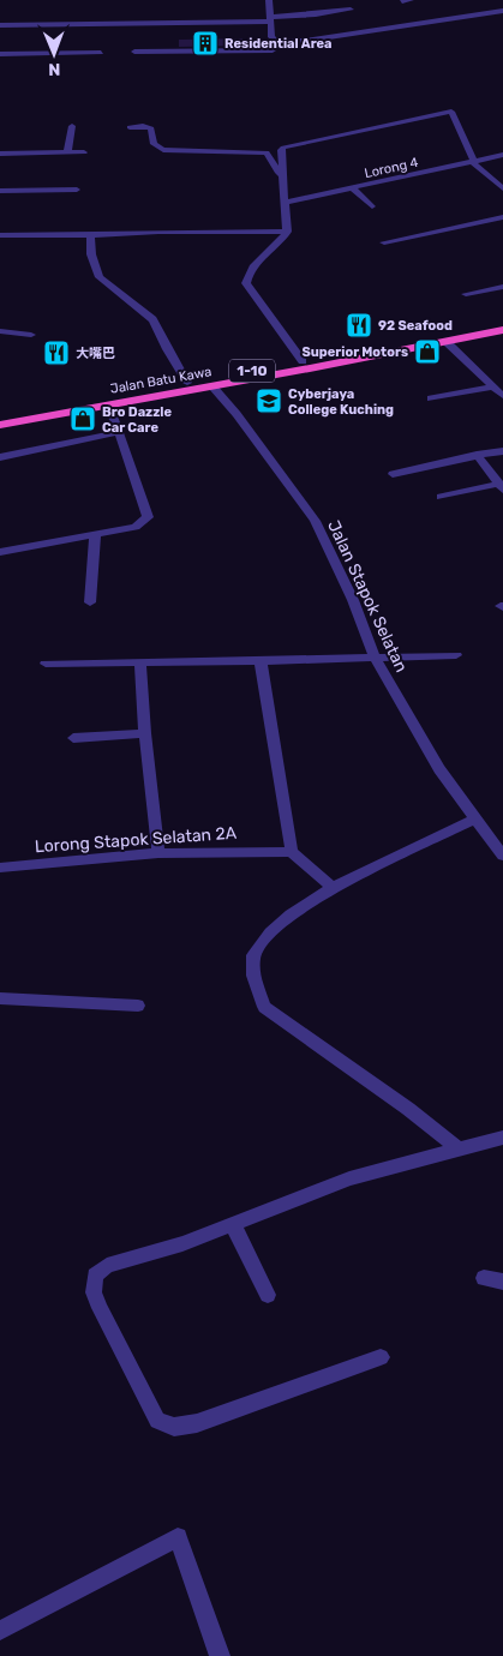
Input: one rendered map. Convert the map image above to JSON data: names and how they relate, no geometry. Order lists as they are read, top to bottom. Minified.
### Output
{"streets":{"highway":["1-10","Jalan Batu Kawa"],"street":["Lorong 4","Jalan Stapok Selatan","Lorong Stapok Selatan 2A"]},"crossings":[["Jalan Batu Kawa","Jalan Stapok Selatan"]],"places":{"building":["Residential Area"],"restaurant":["92 Seafood","大嘴巴"],"shop":["Superior Motors","Bro Dazzle Car Care"],"school or university":["Cyberjaya College Kuching"]},"north":"bottom"}
